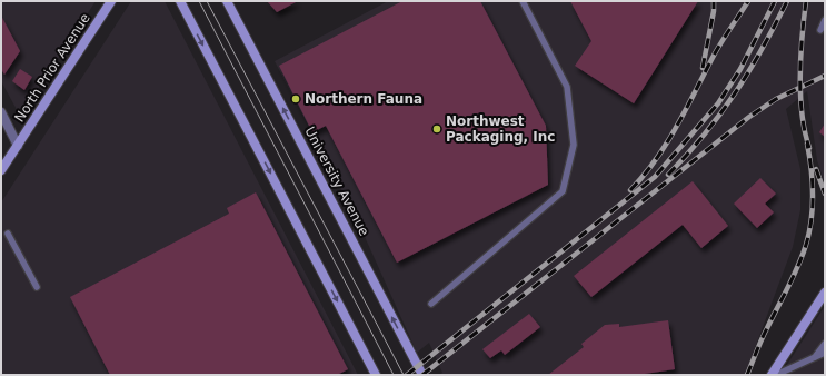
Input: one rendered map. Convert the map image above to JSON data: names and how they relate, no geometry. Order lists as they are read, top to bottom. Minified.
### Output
{"streets":{"main road":["North Prior Avenue","University Avenue"]},"places":["Northern Fauna","Northwest Packaging, Inc"]}
